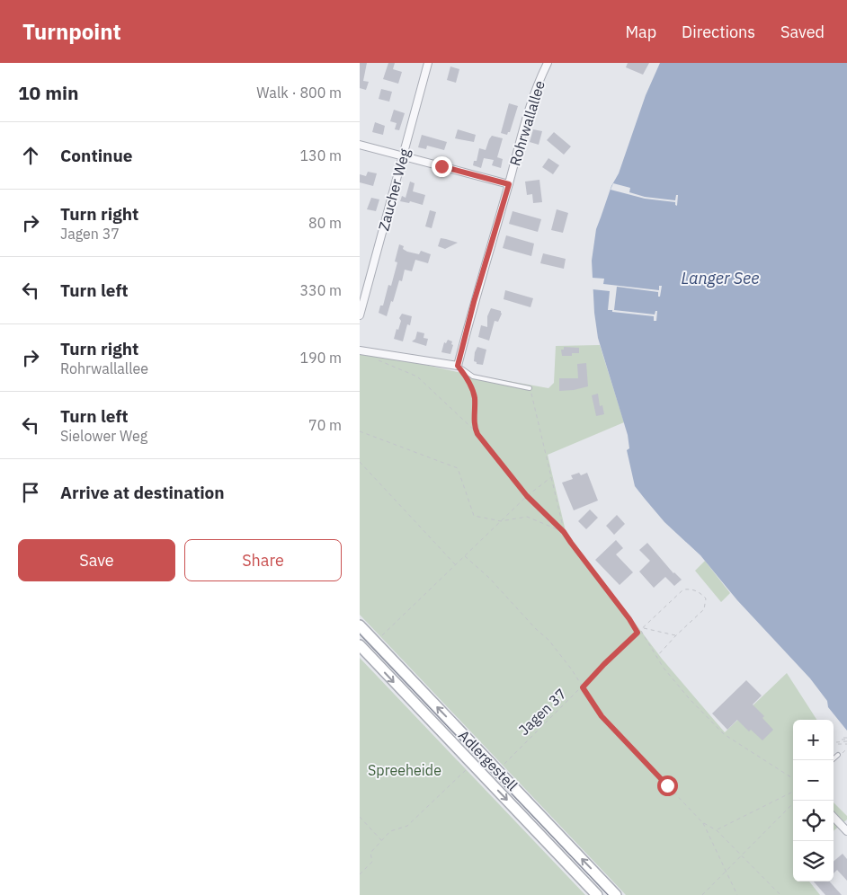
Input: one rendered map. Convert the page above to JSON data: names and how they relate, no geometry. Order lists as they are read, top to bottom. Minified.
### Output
{"streets":{"main road":["Adlergestell"],"street":["Rohrwallallee","Zaucher Weg"],"path":["Jagen 37"]},"crossings":[["Jagen 37","Adlergestell"]],"water":["Langer See"],"parks":["Spreeheide"],"page":{"header":"Turnpoint","nav":["Map","Directions","Saved"],"heading":["10 min","Walk · 800 m"],"list":[["Continue","130 m"],["Turn right","Jagen 37","80 m"],["Turn left","330 m"],["Turn right","Rohrwallallee","190 m"],["Turn left","Sielower Weg","70 m"],"Arrive at destination"],"buttons":["Save","Share"],"map_buttons":["+","−"]}}
